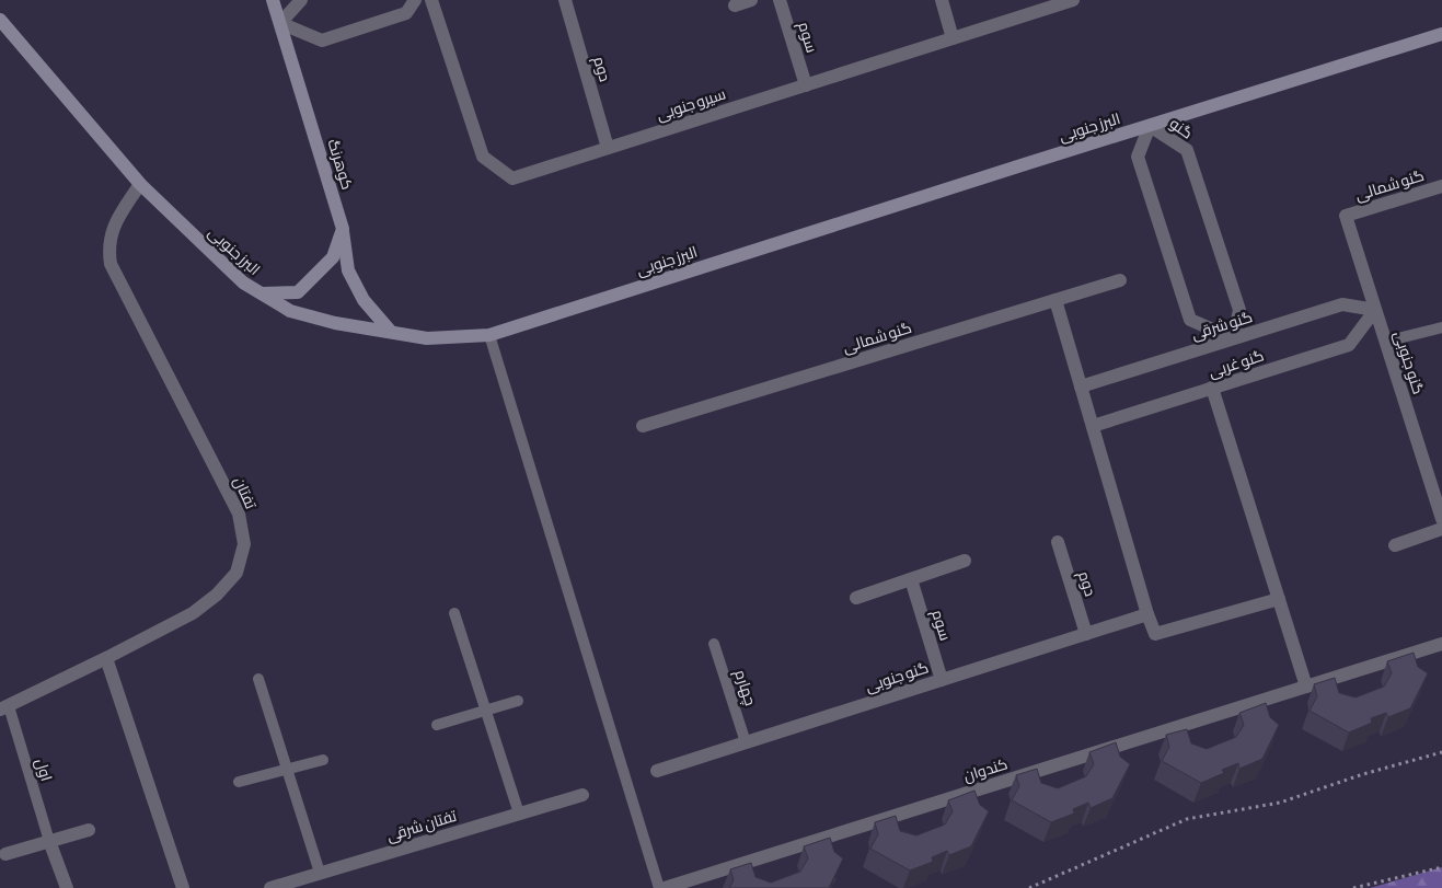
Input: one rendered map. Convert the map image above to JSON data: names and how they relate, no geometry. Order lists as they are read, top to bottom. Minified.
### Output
{"streets":{"street":["سوم","دوم","سیرو جنوبی","البرز جنوبی","گنو","کوهرنگ","گنو شمالی","گنو شرقی","گنو جنوبی","گنو غربی","تفتان","کندوان","تفتان شرقی"],"lane":["چهارم","اول"]},"crossings":[["سوم","سیرو جنوبی"],["سوم","گنو جنوبی"],["دوم","سیرو جنوبی"],["دوم","گنو جنوبی"],["البرز جنوبی","گنو"],["البرز جنوبی","کوهرنگ"],["البرز جنوبی","تفتان"],["گنو","گنو شرقی"],["گنو شمالی","گنو جنوبی"],["گنو شرقی","گنو جنوبی"],["گنو شرقی","گنو غربی"],["گنو جنوبی","گنو غربی"],["گنو جنوبی","چهارم"],["تفتان","اول"]]}
